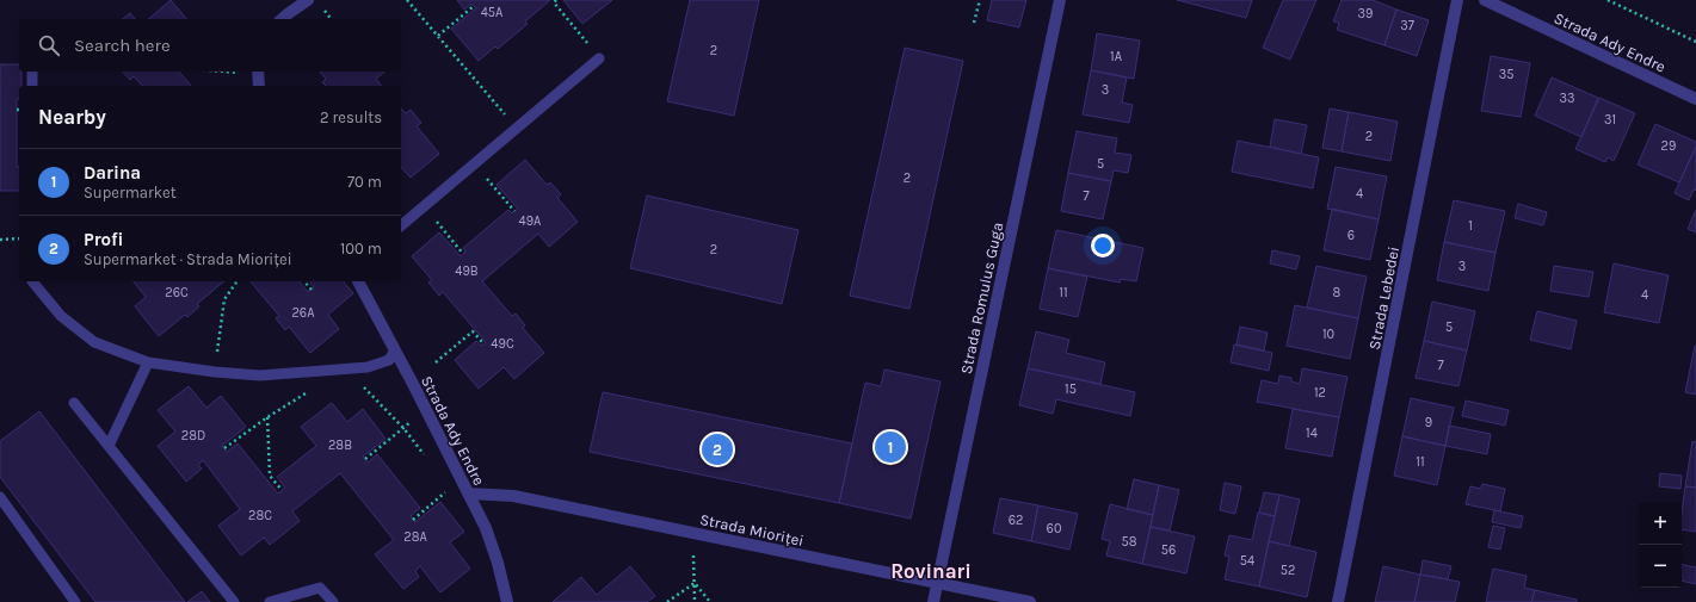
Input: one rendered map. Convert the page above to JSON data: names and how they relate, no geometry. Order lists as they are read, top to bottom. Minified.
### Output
{"streets":{"street":["Strada Ady Endre","Strada Romulus Guga","Strada Lebedei","Strada Mioriței"]},"crossings":[["Strada Ady Endre","Strada Mioriței"],["Strada Romulus Guga","Strada Mioriței"]],"districts":["Rovinari"],"house_numbers":["45A","39","37","2","1A","35","3","33","31","2","29","5","2","4","7","49A","1","6","2","3","49B","26C","11","8","4","26A","5","10","49C","7","15","12","9","14","28D","28B","11","28C","62","60","28A","58","56","54","52"],"page":{"search":"Search here","heading":["Nearby","2 results"],"list":[{"mark":"1","name":"Darina","note":"Supermarket","value":"70 m"},{"mark":"2","name":"Profi","note":"Supermarket · Strada Mioriței","value":"100 m"}],"pins":["1","2"],"map_buttons":["+","−"]}}
